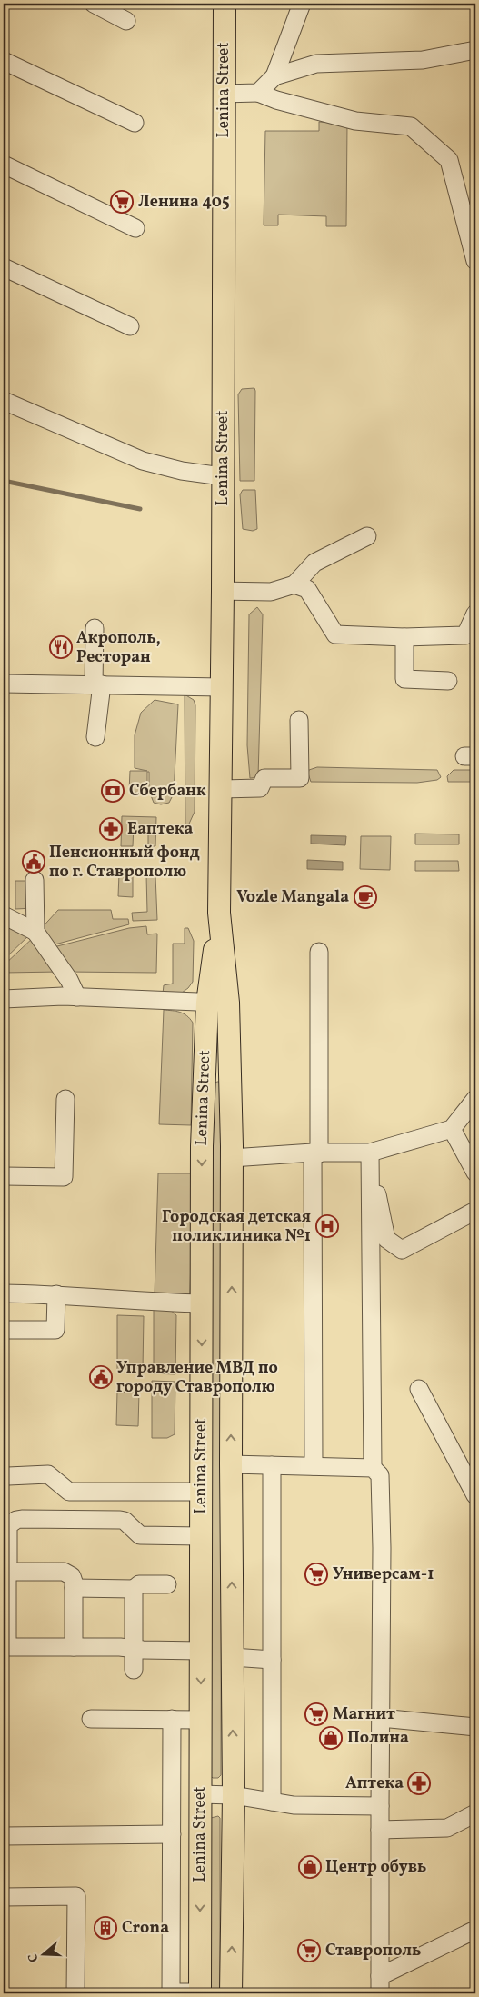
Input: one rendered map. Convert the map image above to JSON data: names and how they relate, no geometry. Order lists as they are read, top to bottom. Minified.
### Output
{"streets":{"main road":["Lenina Street"]},"places":{"supermarket":["Ленина 405","Универсам-1","Магнит","Ставрополь"],"restaurant":["Акрополь, Ресторан"],"bank":["Сбербанк"],"pharmacy":["Еаптека","Аптека"],"public building":["Пенсионный фонд по г. Ставрополю","Управление МВД по городу Ставрополю"],"cafe":["Vozle Mangala"],"hospital":["Городская детская поликлиника №1"],"shop":["Полина","Центр обувь"],"building":["Crona"]},"north":"left"}
